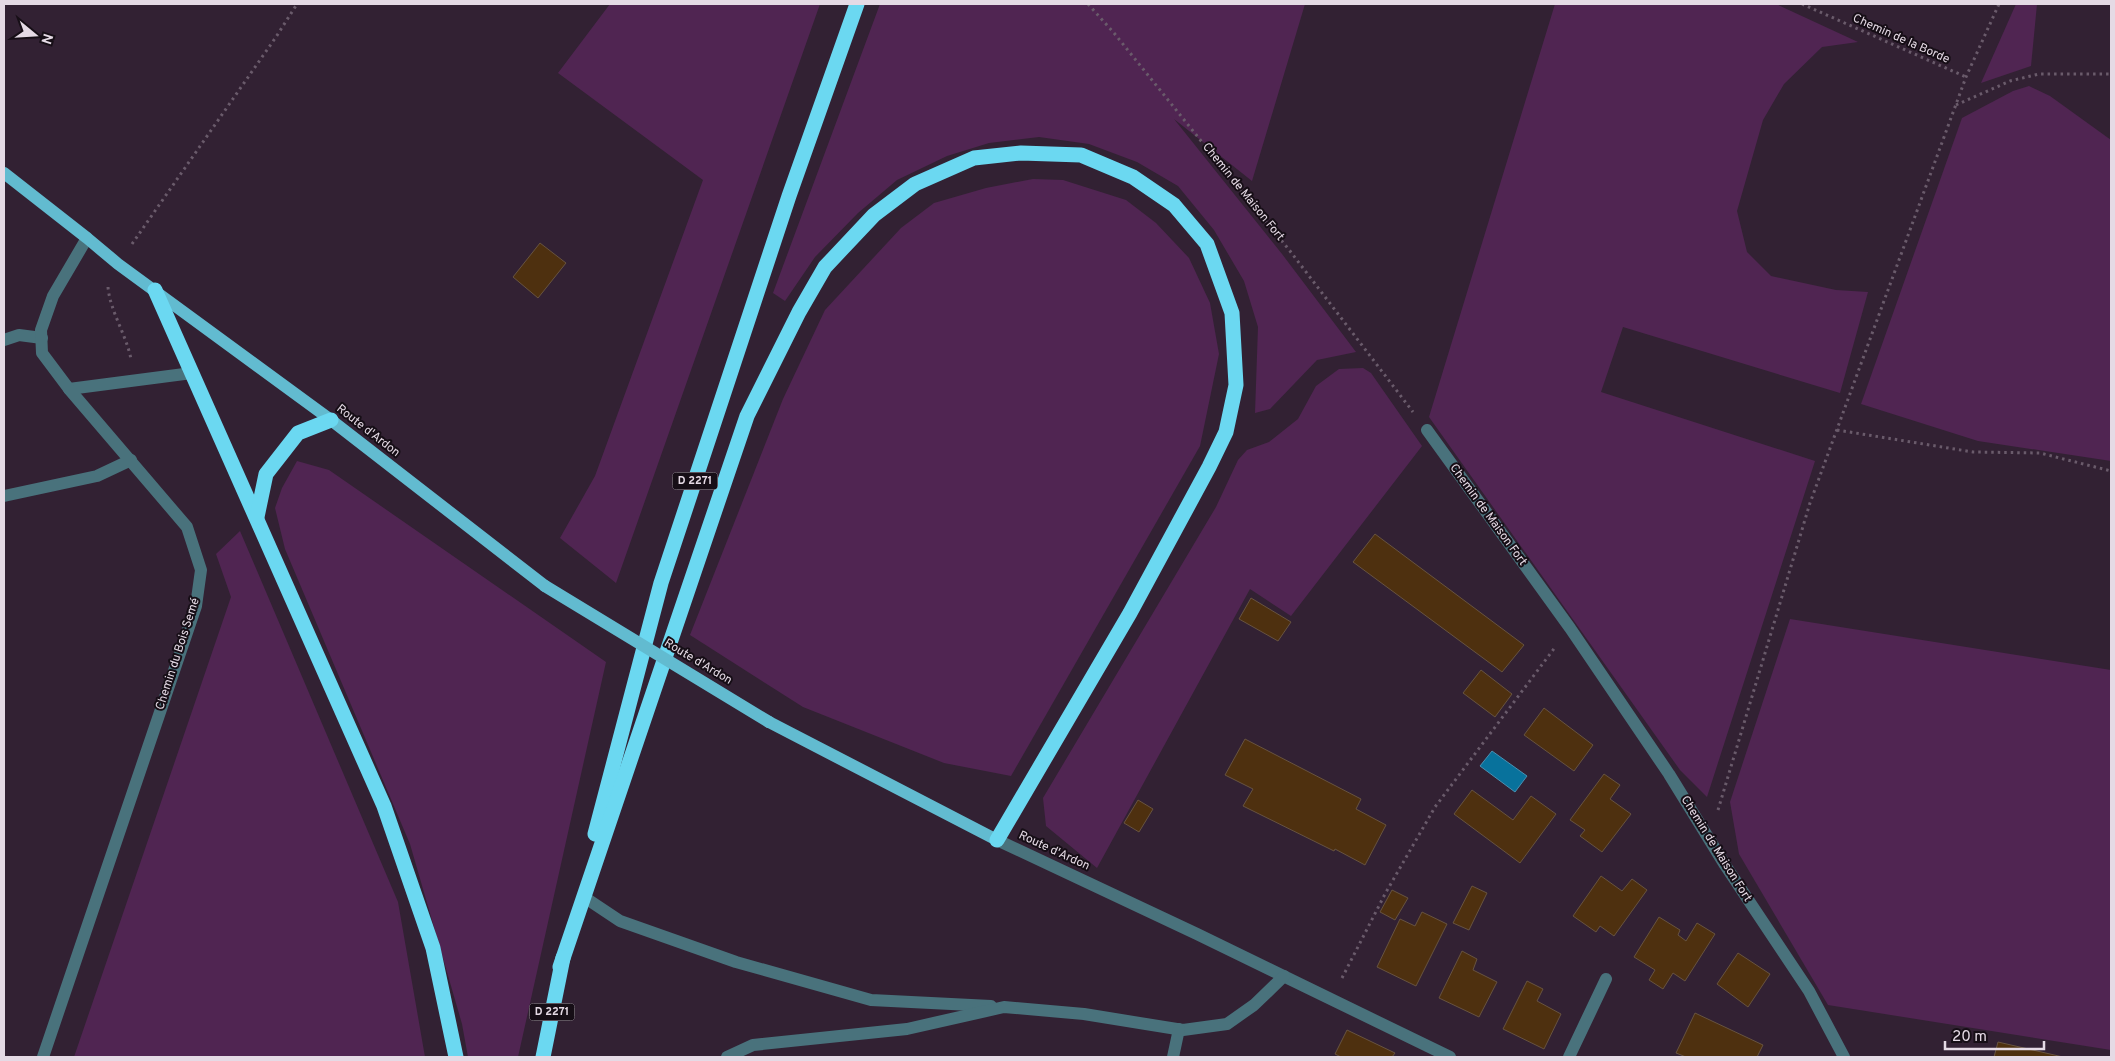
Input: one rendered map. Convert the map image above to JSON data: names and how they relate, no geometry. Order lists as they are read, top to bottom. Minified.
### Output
{"streets":{"highway":["D 2271"],"main road":["Route d'Ardon"],"street":["Chemin de Maison Fort","Chemin du Bois Semé"],"path":["Chemin de la Borde"]},"crossings":[["Route d'Ardon","Chemin du Bois Semé"]],"scale_bar":"20 m","north":"right"}
